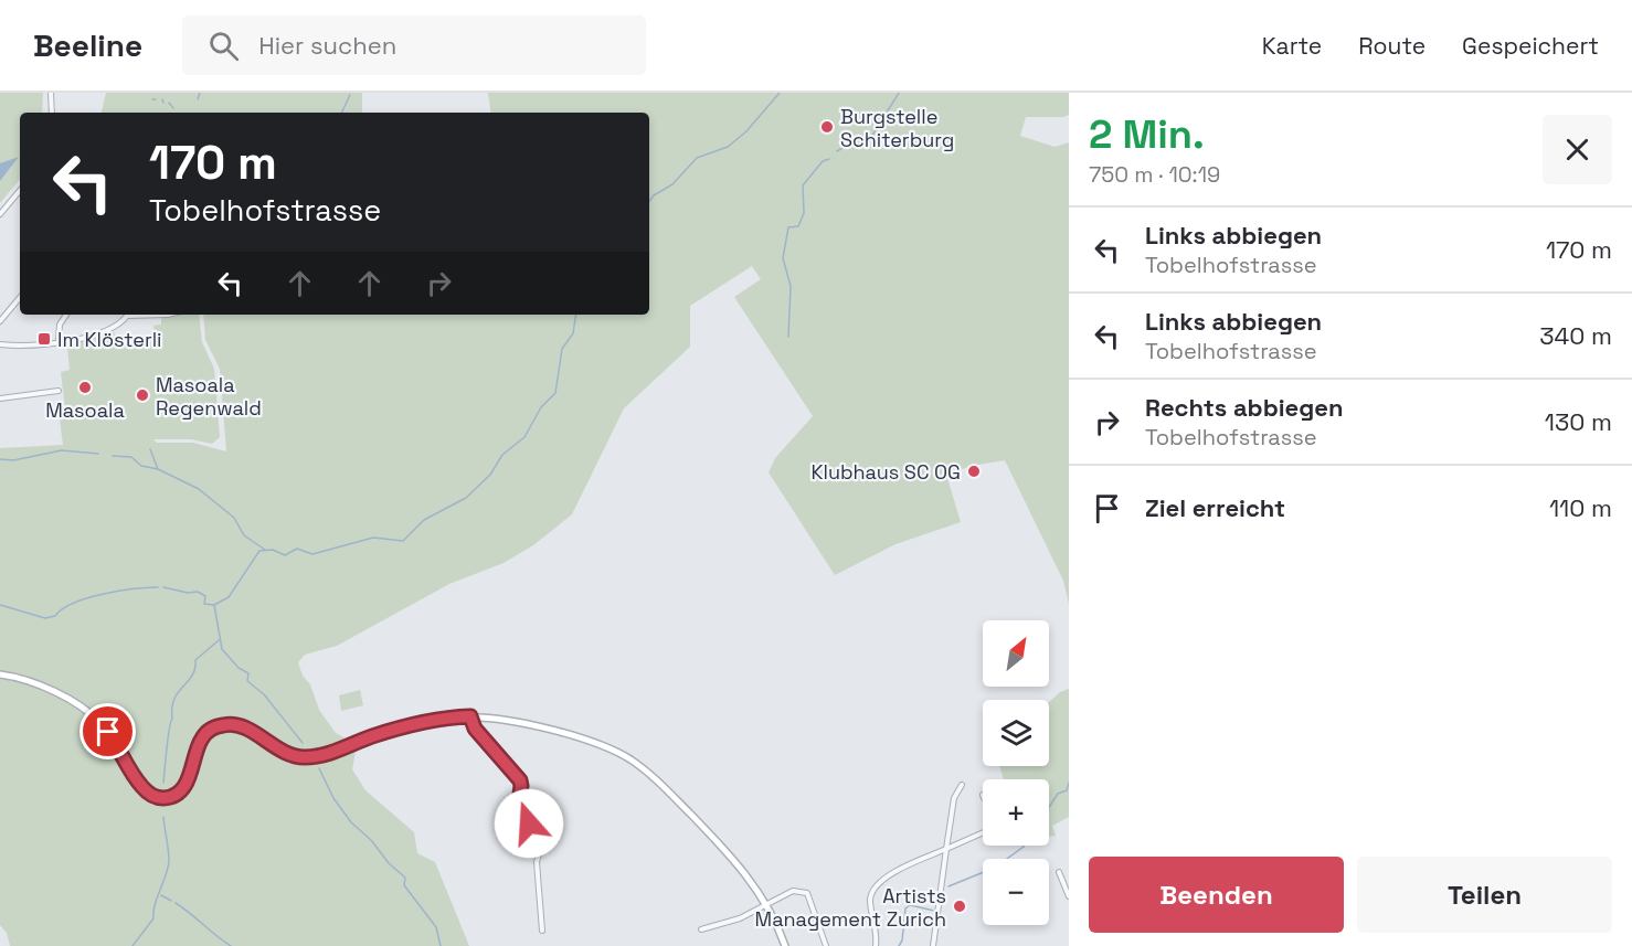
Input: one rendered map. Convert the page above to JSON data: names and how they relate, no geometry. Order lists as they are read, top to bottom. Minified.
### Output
{"places":{"other":["Burgstelle Schiterburg","Masoala","Masoala Regenwald","Klubhaus SC OG","Artists Management Zurich"],"transit":["Im Klösterli"]},"north":"top right","page":{"header":"Beeline","search":"Hier suchen","nav":["Karte","Route","Gespeichert"],"heading":["2 Min.","750 m · 10:19"],"turn":["170 m","Tobelhofstrasse"],"list":[{"name":"Links abbiegen","note":"Tobelhofstrasse","value":"170 m"},{"name":"Links abbiegen","note":"Tobelhofstrasse","value":"340 m"},{"name":"Rechts abbiegen","note":"Tobelhofstrasse","value":"130 m"},{"name":"Ziel erreicht","value":"110 m"}],"map_buttons":["+","−"],"buttons":["Beenden","Teilen"]}}
